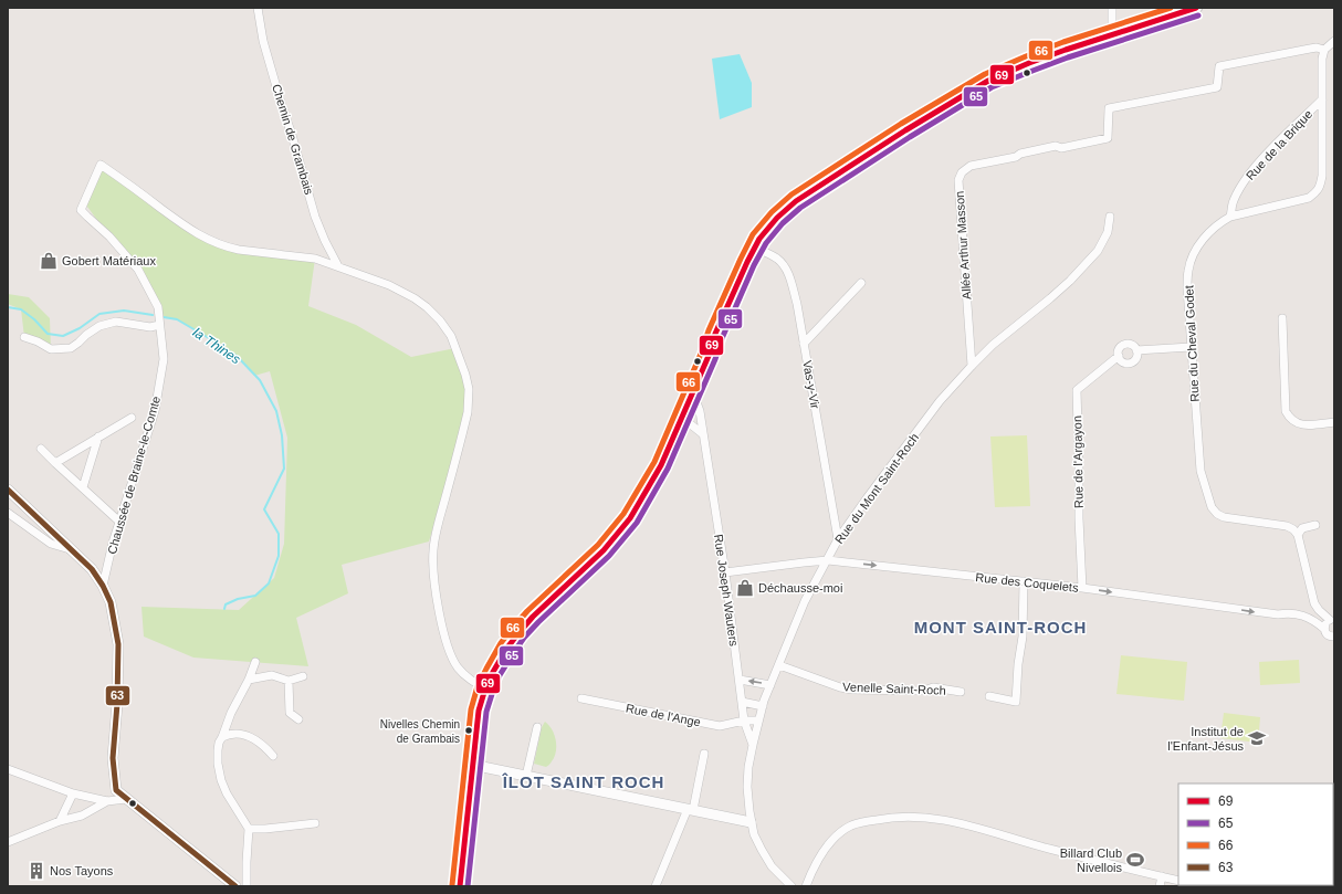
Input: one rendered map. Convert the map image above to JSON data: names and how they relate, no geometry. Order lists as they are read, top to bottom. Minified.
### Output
{"streets":{"street":["Chemin de Grambais","Rue de la Brique","Allée Arthur Masson","Rue du Cheval Godet","Vas-y-Vir","Rue de l'Argayon","Chaussée de Braine-le-Comte","Rue du Mont Saint-Roch","Rue des Coquelets","Rue Joseph Wauters","Venelle Saint-Roch","Rue de l'Ange"]},"crossings":[["Chemin de Grambais","Chaussée de Braine-le-Comte"],["Rue de la Brique","Rue du Cheval Godet"],["Allée Arthur Masson","Rue du Cheval Godet"],["Allée Arthur Masson","Rue du Mont Saint-Roch"],["Vas-y-Vir","Rue du Mont Saint-Roch"],["Rue de l'Argayon","Rue des Coquelets"],["Rue du Mont Saint-Roch","Rue des Coquelets"],["Rue du Mont Saint-Roch","Rue Joseph Wauters"],["Rue du Mont Saint-Roch","Venelle Saint-Roch"],["Rue du Mont Saint-Roch","Rue de l'Ange"],["Rue des Coquelets","Rue Joseph Wauters"],["Rue Joseph Wauters","Rue de l'Ange"]],"one_way":["Rue des Coquelets"],"districts":["MONT SAINT-ROCH","ÎLOT SAINT ROCH"],"water":["la Thines"],"places":{"shop":["Gobert Matériaux","Déchausse-moi"],"other":["Nivelles Chemin de Grambais"],"school or university":["Institut de l'Enfant-Jésus"],"sports":["Billard Club Nivellois"],"building":["Nos Tayons"]},"lines":["transit line 69","transit line 66","transit line 65","transit line 63"],"legend":["69","65","66","63"]}
